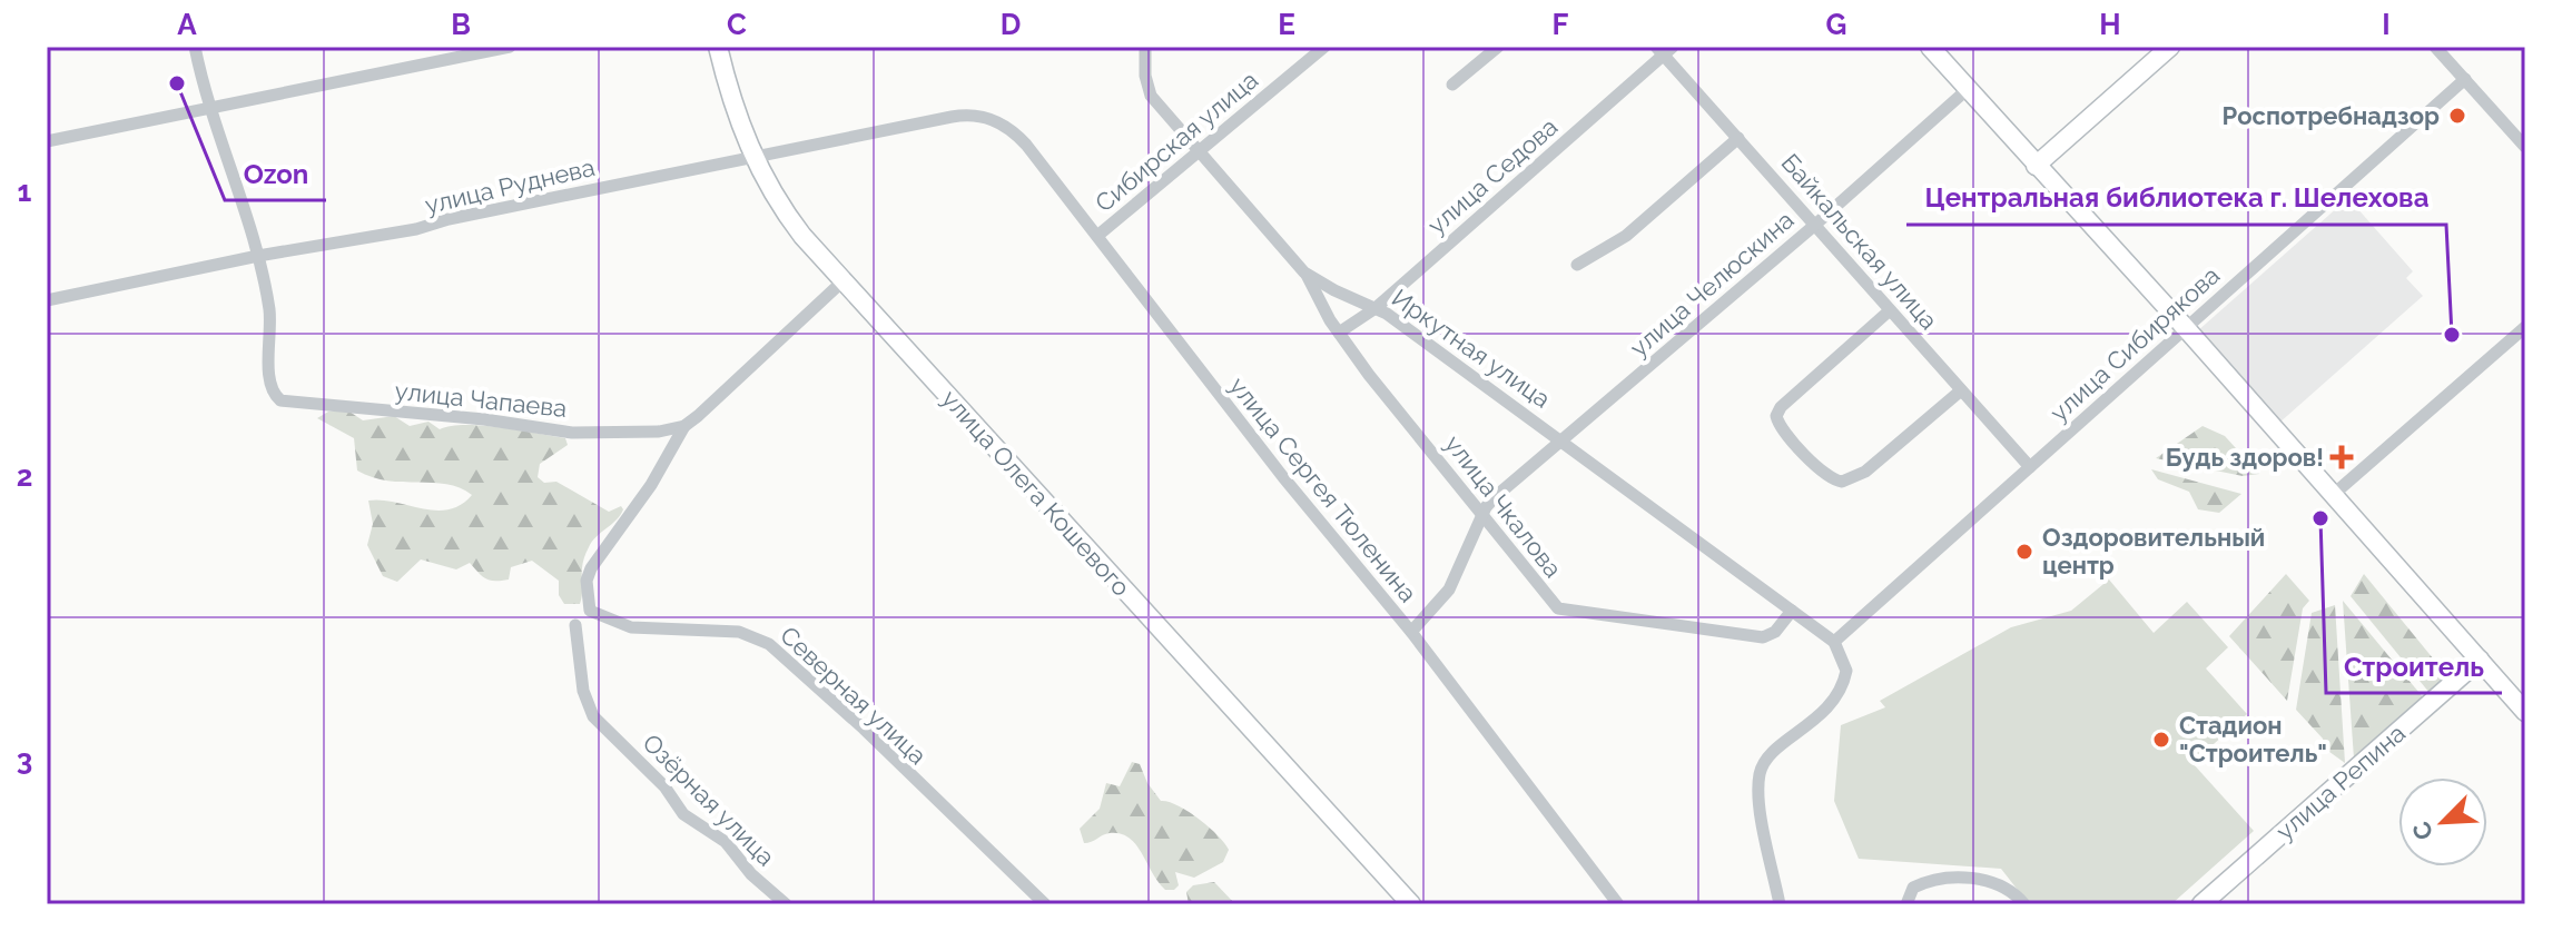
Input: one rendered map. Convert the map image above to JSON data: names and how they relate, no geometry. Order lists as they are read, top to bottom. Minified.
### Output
{"streets":{"street":["Сибирская улица","улица Седова","улица Руднева","Байкальская улица","улица Челюскина","улица Сибирякова","Иркутная улица","улица Чапаева","улица Сергея Тюленина","улица Олега Кошевого","улица Чкалова","Северная улица","улица Репина","Озёрная улица"]},"crossings":[["Сибирская улица","Иркутная улица"],["Сибирская улица","улица Сергея Тюленина"],["улица Седова","Байкальская улица"],["улица Седова","Иркутная улица"],["улица Седова","улица Чкалова"],["улица Руднева","улица Чапаева"],["улица Руднева","улица Сергея Тюленина"],["улица Руднева","улица Олега Кошевого"],["Байкальская улица","улица Челюскина"],["Байкальская улица","улица Сибирякова"],["улица Челюскина","Иркутная улица"],["улица Челюскина","улица Сергея Тюленина"],["улица Челюскина","улица Чкалова"],["улица Сибирякова","Иркутная улица"],["Иркутная улица","улица Чкалова"],["улица Чапаева","Северная улица"]],"places":{"other":["Ozon","Роспотребнадзор","Центральная библиотека г. Шелехова","Строитель","Оздоровительный центр","Стадион \"Строитель\""],"health":["Будь здоров!"]},"north":"bottom left","grid":{"columns":["A","B","C","D","E","F","G","H","I"],"rows":["1","2","3"]}}
